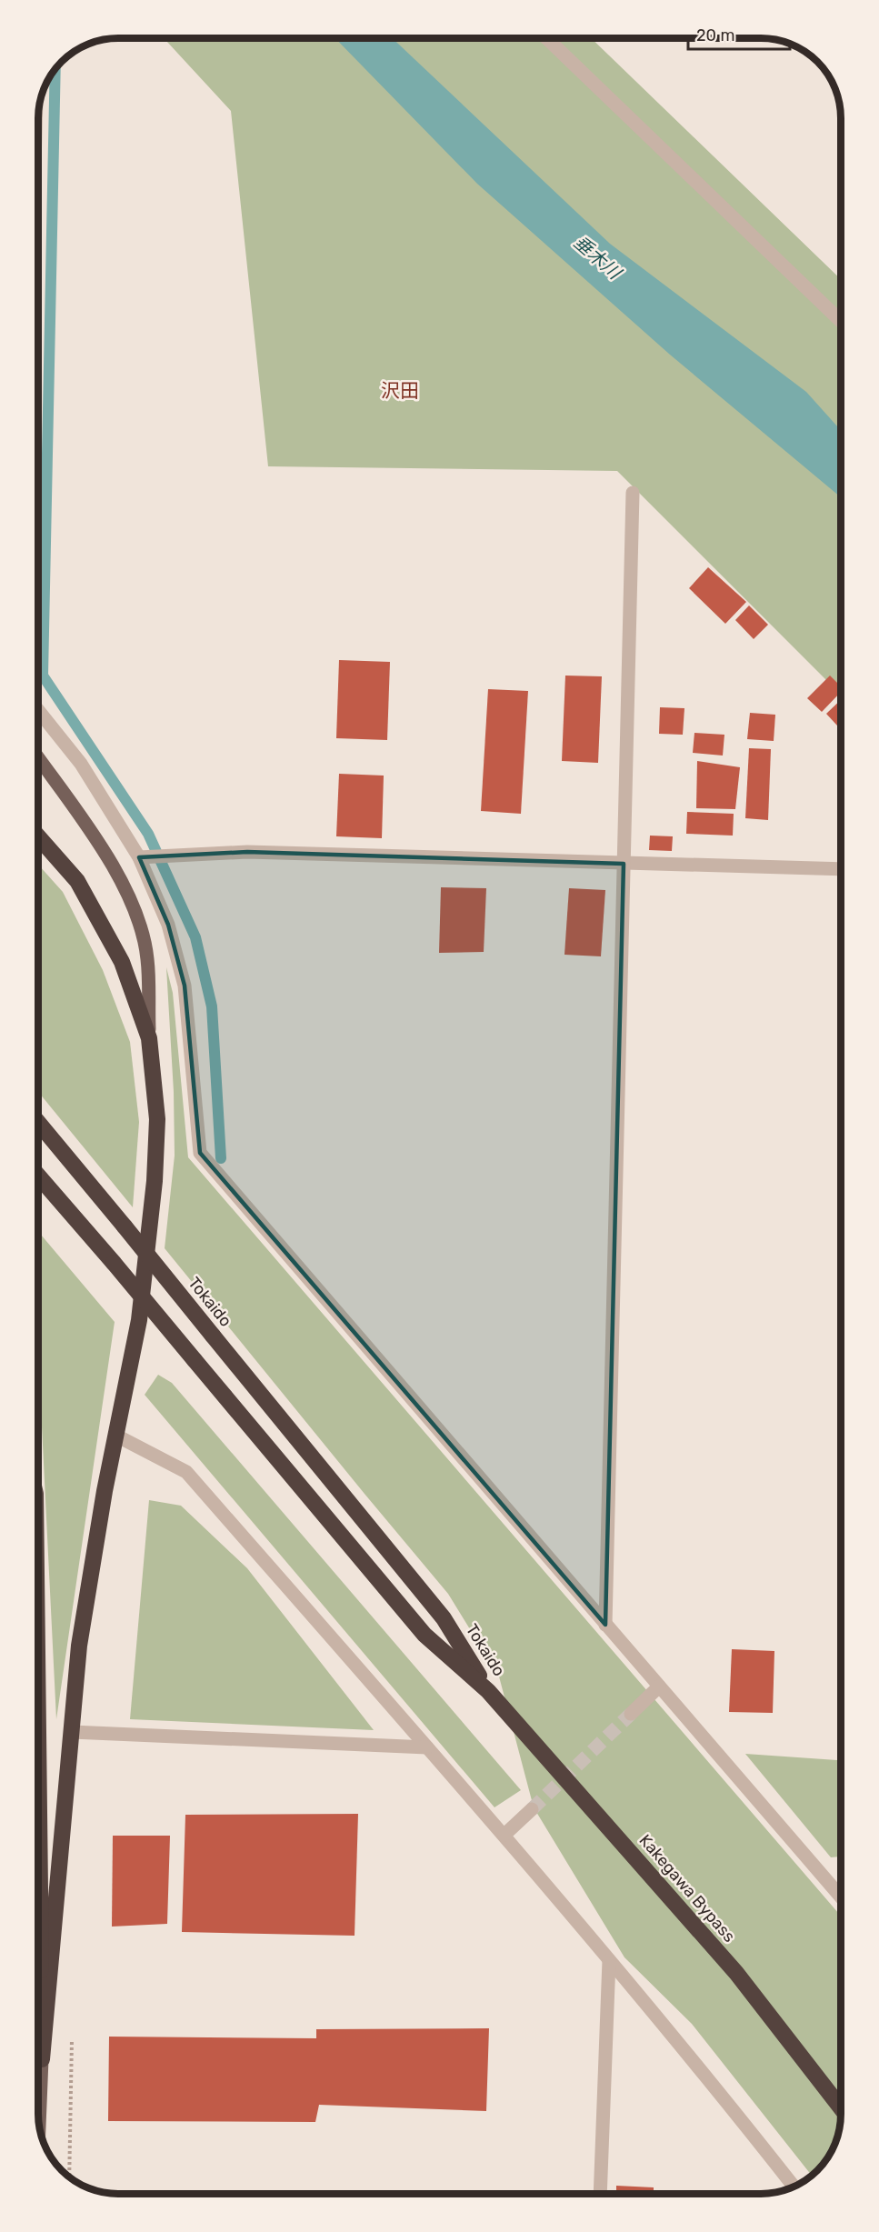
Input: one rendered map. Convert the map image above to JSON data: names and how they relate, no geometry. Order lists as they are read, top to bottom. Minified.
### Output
{"streets":{"highway":["Tokaido","Kakegawa Bypass"]},"crossings":[["Tokaido","Kakegawa Bypass"]],"districts":["沢田"],"water":["垂木川"],"scale_bar":"20 m"}
